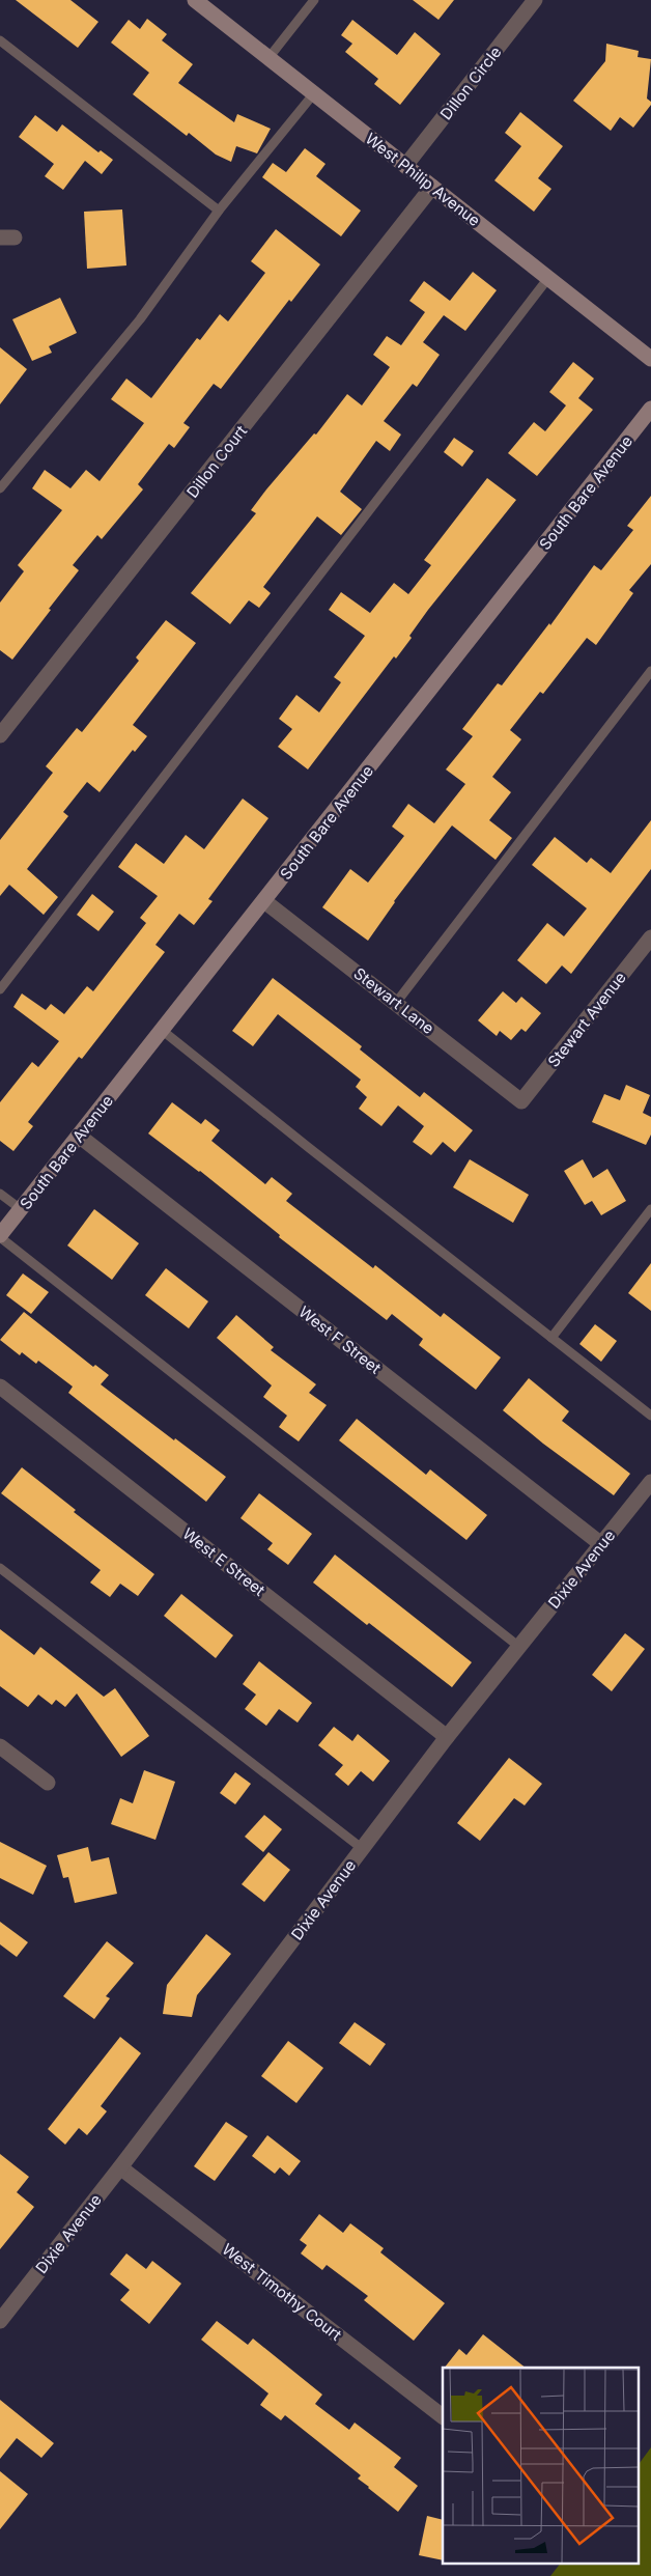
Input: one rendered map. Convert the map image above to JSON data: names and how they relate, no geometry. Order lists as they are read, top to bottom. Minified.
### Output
{"streets":{"street":["Dillon Circle","West Philip Avenue","Dillon Court","South Bare Avenue","Stewart Lane","Stewart Avenue","West F Street","West E Street","Dixie Avenue","West Timothy Court"]},"crossings":[["Dillon Circle","West Philip Avenue"],["West Philip Avenue","Dillon Court"],["South Bare Avenue","Stewart Lane"],["South Bare Avenue","West F Street"],["Stewart Lane","Stewart Avenue"],["West F Street","Dixie Avenue"],["West E Street","Dixie Avenue"],["Dixie Avenue","West Timothy Court"]]}
